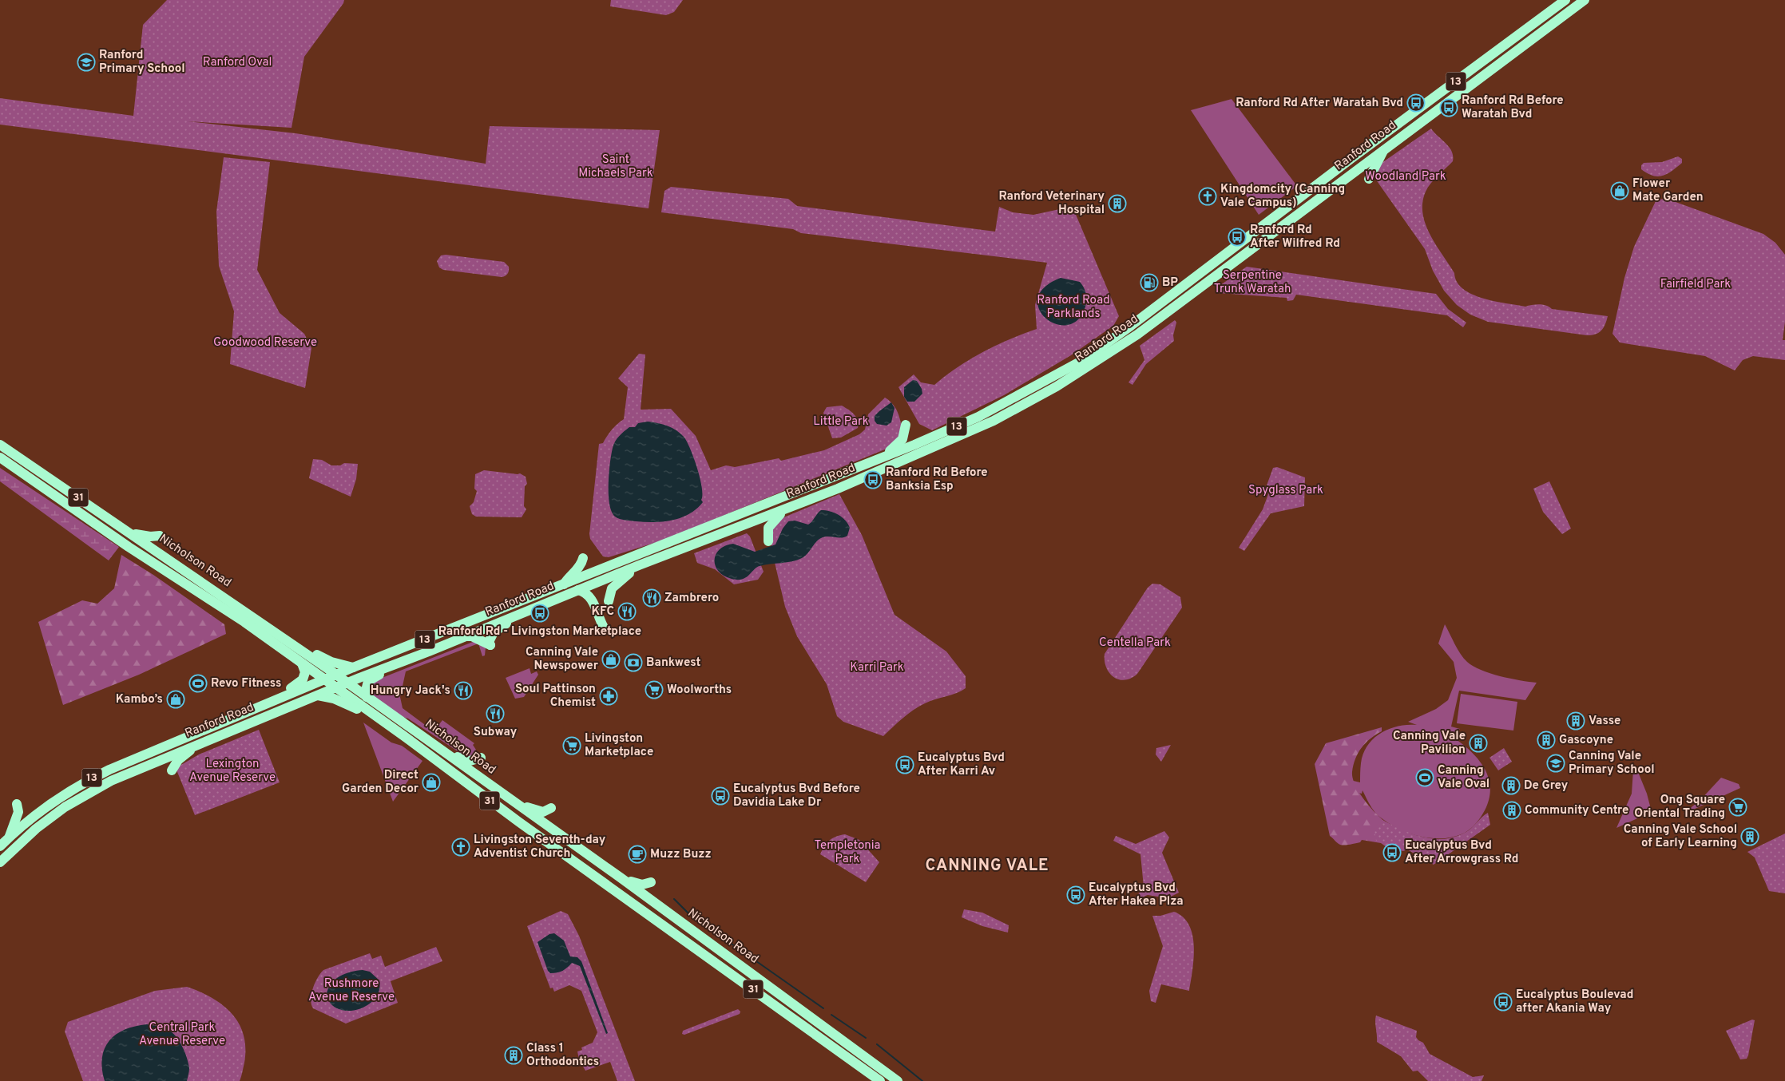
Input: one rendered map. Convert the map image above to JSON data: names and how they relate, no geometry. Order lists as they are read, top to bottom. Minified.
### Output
{"streets":{"main road":["13","Ranford Road","31","Nicholson Road"]},"crossings":[["Ranford Road","Nicholson Road"]],"districts":["CANNING VALE"],"parks":["Ranford Oval","Saint Michaels Park","Woodland Park","Serpentine Trunk Waratah","Fairfield Park","Ranford Road Parklands","Goodwood Reserve","Little Park","Spyglass Park","Centella Park","Karri Park","Lexington Avenue Reserve","Templetonia Park","Rushmore Avenue Reserve","Central Park Avenue Reserve"],"places":{"school or university":["Ranford Primary School","Canning Vale Primary School"],"bus stop":["Ranford Rd After Waratah Bvd","Ranford Rd Before Waratah Bvd","Ranford Rd After Wilfred Rd","Ranford Rd Before Banksia Esp","Ranford Rd - Livingston Marketplace","Eucalyptus Bvd After Karri Av","Eucalyptus Bvd Before Davidia Lake Dr","Eucalyptus Bvd After Arrowgrass Rd","Eucalyptus Bvd After Hakea Plza","Eucalyptus Boulevad after Akania Way"],"shop":["Flower Mate Garden","Canning Vale Newspower","Kambo’s","Direct Garden Decor"],"church":["Kingdomcity (Canning Vale Campus)","Livingston Seventh-day Adventist Church"],"building":["Ranford Veterinary Hospital","Vasse","Gascoyne","Canning Vale Pavilion","De Grey","Community Centre","Canning Vale School of Early Learning","Class 1 Orthodontics"],"fuel station":["BP"],"restaurant":["Zambrero","KFC","Hungry Jack's","Subway"],"bank":["Bankwest"],"sports":["Revo Fitness","Canning Vale Oval"],"supermarket":["Woolworths","Livingston Marketplace","Ong Square Oriental Trading"],"pharmacy":["Soul Pattinson Chemist"],"cafe":["Muzz Buzz"]}}
